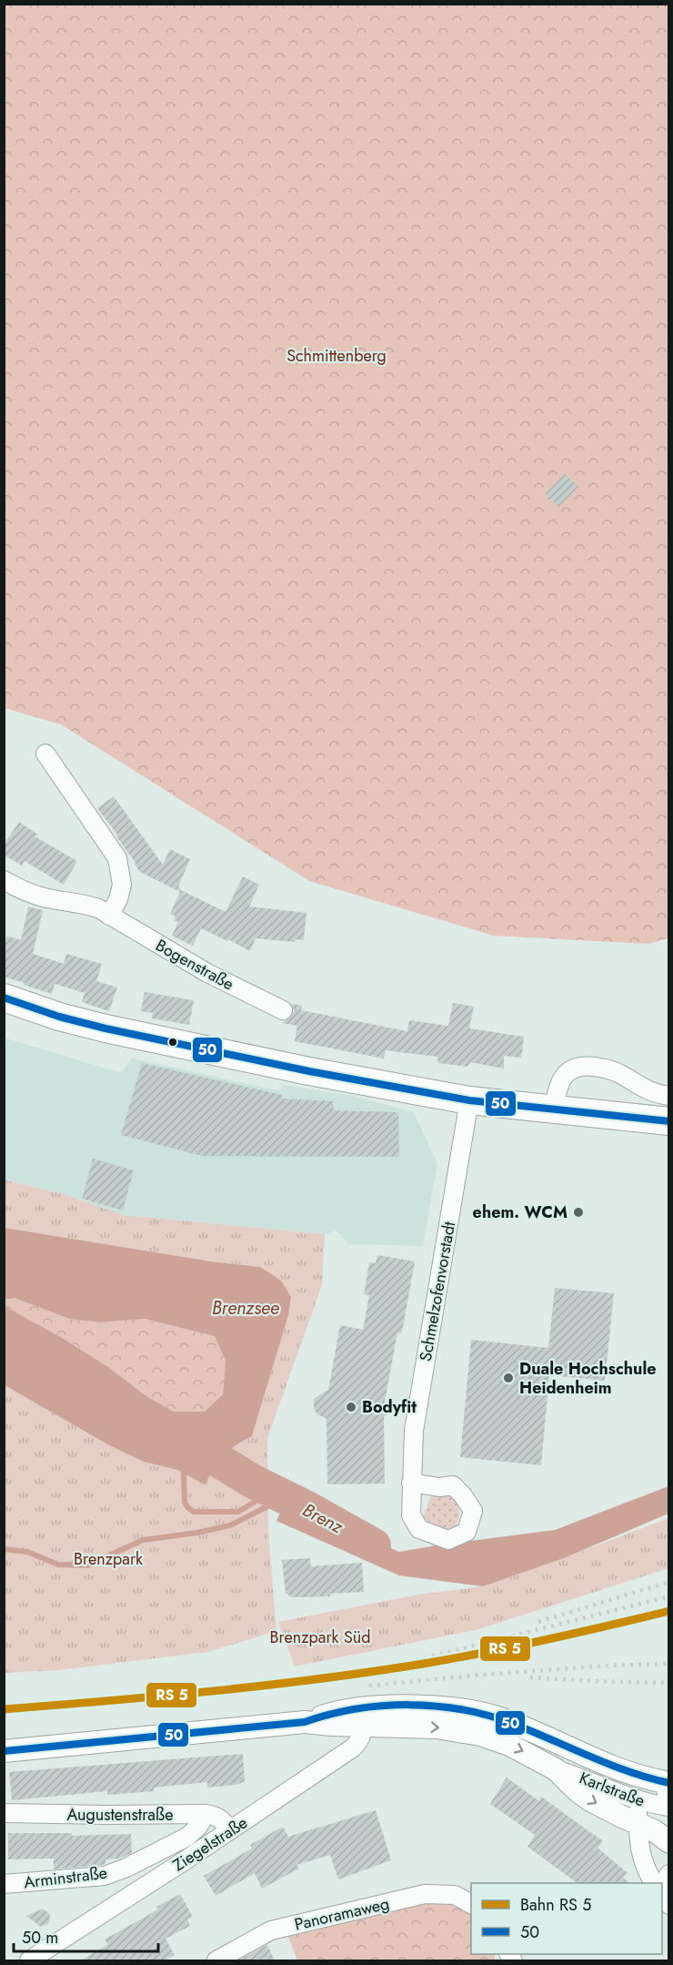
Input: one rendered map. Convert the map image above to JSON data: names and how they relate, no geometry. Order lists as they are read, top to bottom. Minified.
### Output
{"streets":{"street":["Bogenstraße","Schmelzofenvorstadt","Karlstraße","Augustenstraße","Ziegelstraße","Arminstraße","Panoramaweg"]},"crossings":[["Augustenstraße","Arminstraße"]],"water":["Brenzsee","Brenz"],"parks":["Schmittenberg","Brenzpark","Brenzpark Süd"],"places":["ehem. WCM","Duale Hochschule Heidenheim","Bodyfit"],"lines":["transit line 50"],"legend":["Bahn RS 5","50"],"scale_bar":"50 m"}
